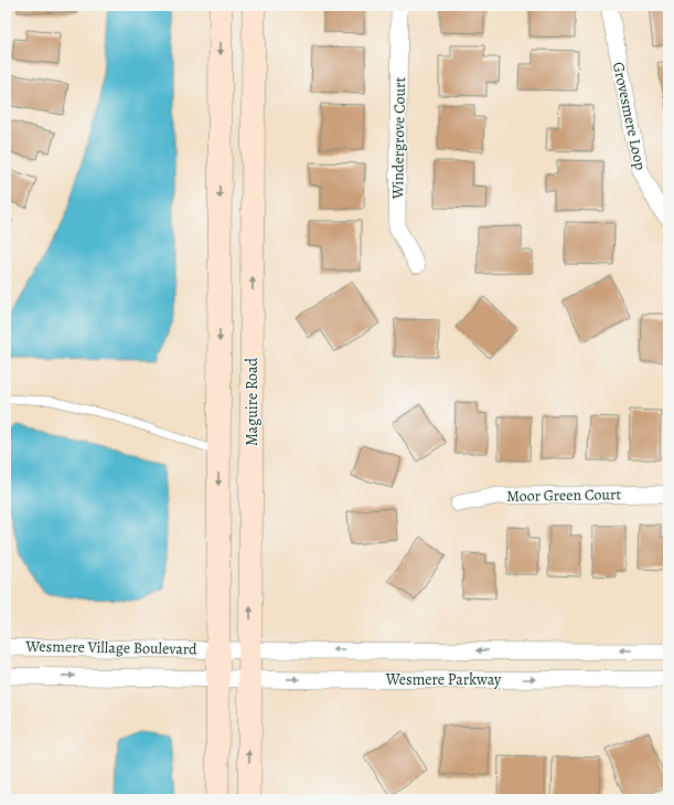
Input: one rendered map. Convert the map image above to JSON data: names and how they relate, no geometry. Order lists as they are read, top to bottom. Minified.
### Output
{"streets":{"main road":["Maguire Road"],"street":["Grovesmere Loop","Windergrove Court","Moor Green Court","Wesmere Village Boulevard","Wesmere Parkway"]},"crossings":[["Maguire Road","Wesmere Parkway"],["Wesmere Village Boulevard","Wesmere Parkway"]]}
